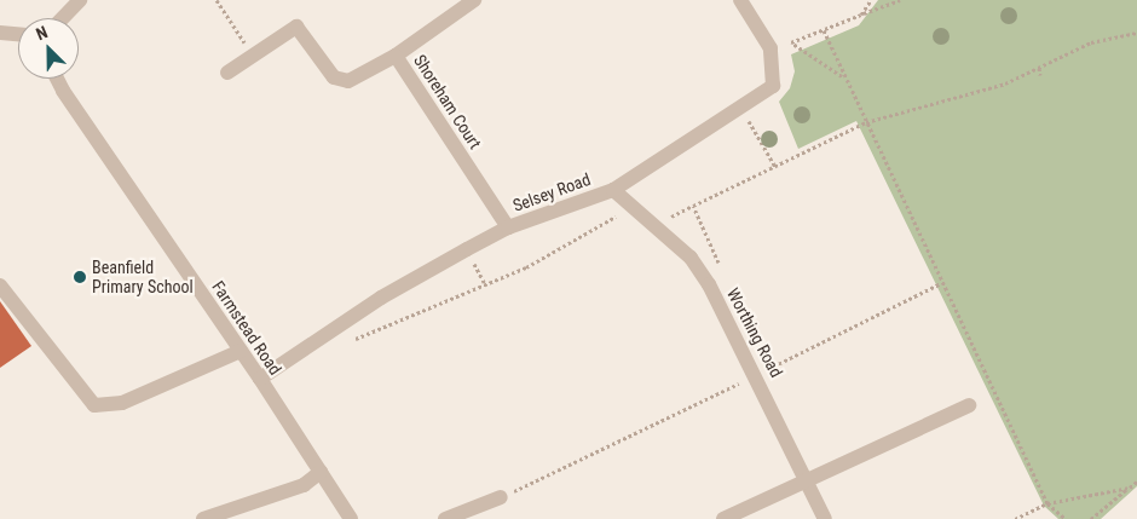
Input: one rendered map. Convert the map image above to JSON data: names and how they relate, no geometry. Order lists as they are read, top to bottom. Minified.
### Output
{"streets":{"street":["Shoreham Court","Selsey Road","Farmstead Road","Worthing Road"]},"crossings":[["Shoreham Court","Selsey Road"],["Selsey Road","Farmstead Road"],["Selsey Road","Worthing Road"]],"places":["Beanfield Primary School"],"north":"top left"}
